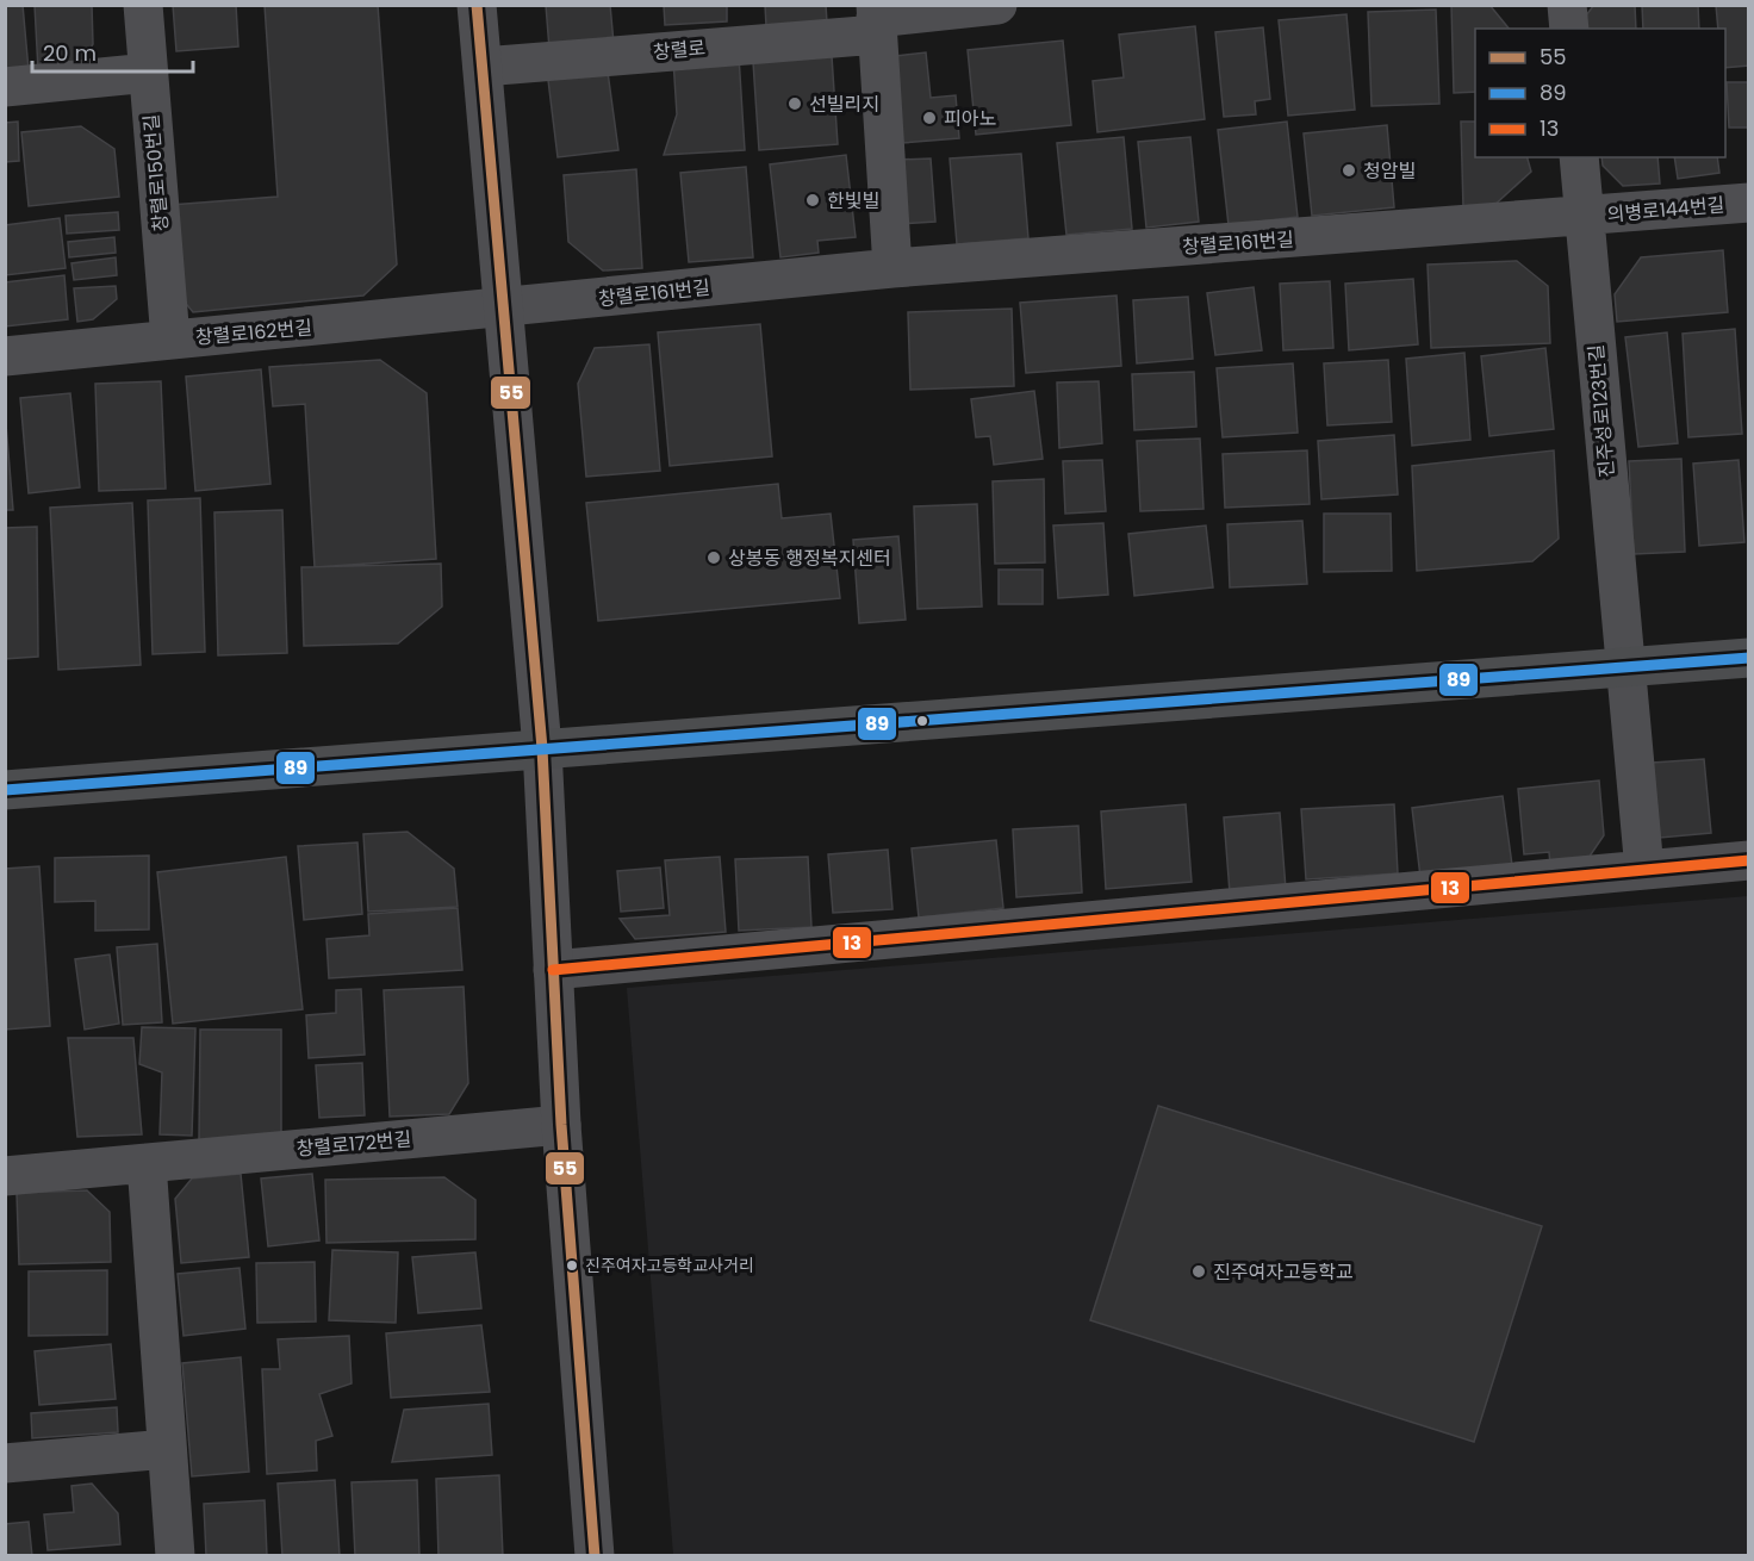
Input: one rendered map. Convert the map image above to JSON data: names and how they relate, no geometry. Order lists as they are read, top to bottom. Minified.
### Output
{"streets":{"street":["창렬로","창렬로150번길","의병로144번길","창렬로161번길","창렬로162번길","진주성로123번길","창렬로172번길"]},"crossings":[["창렬로150번길","창렬로162번길"],["의병로144번길","창렬로161번길"],["의병로144번길","진주성로123번길"],["창렬로161번길","창렬로162번길"],["창렬로161번길","진주성로123번길"]],"places":["선빌리지","피아노","청암빌","한빛빌","상봉동 행정복지센터","진주여자고등학교사거리","진주여자고등학교"],"lines":["transit line 55","transit line 89","transit line 13"],"legend":["55","89","13"],"scale_bar":"20 m"}
